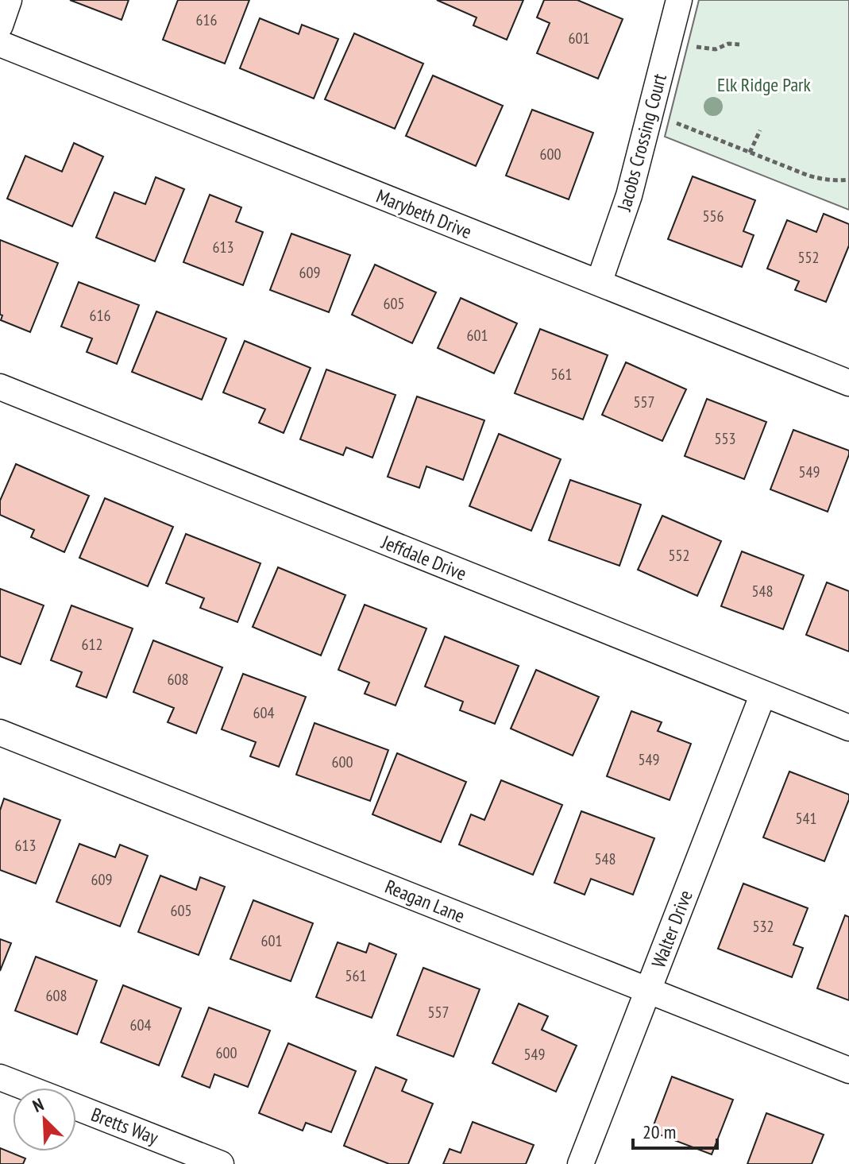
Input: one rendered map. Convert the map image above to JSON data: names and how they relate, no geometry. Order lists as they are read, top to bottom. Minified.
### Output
{"streets":{"street":["Jacobs Crossing Court","Marybeth Drive","Jeffdale Drive","Reagan Lane","Walter Drive","Bretts Way"]},"crossings":[["Jacobs Crossing Court","Marybeth Drive"],["Jeffdale Drive","Walter Drive"],["Reagan Lane","Walter Drive"]],"parks":["Elk Ridge Park"],"house_numbers":["616","601","600","556","613","552","609","605","616","601","561","557","553","549","552","548","612","608","604","549","600","541","613","548","609","605","532","601","561","608","557","604","600","549"],"scale_bar":"20 m","north":"top left"}
